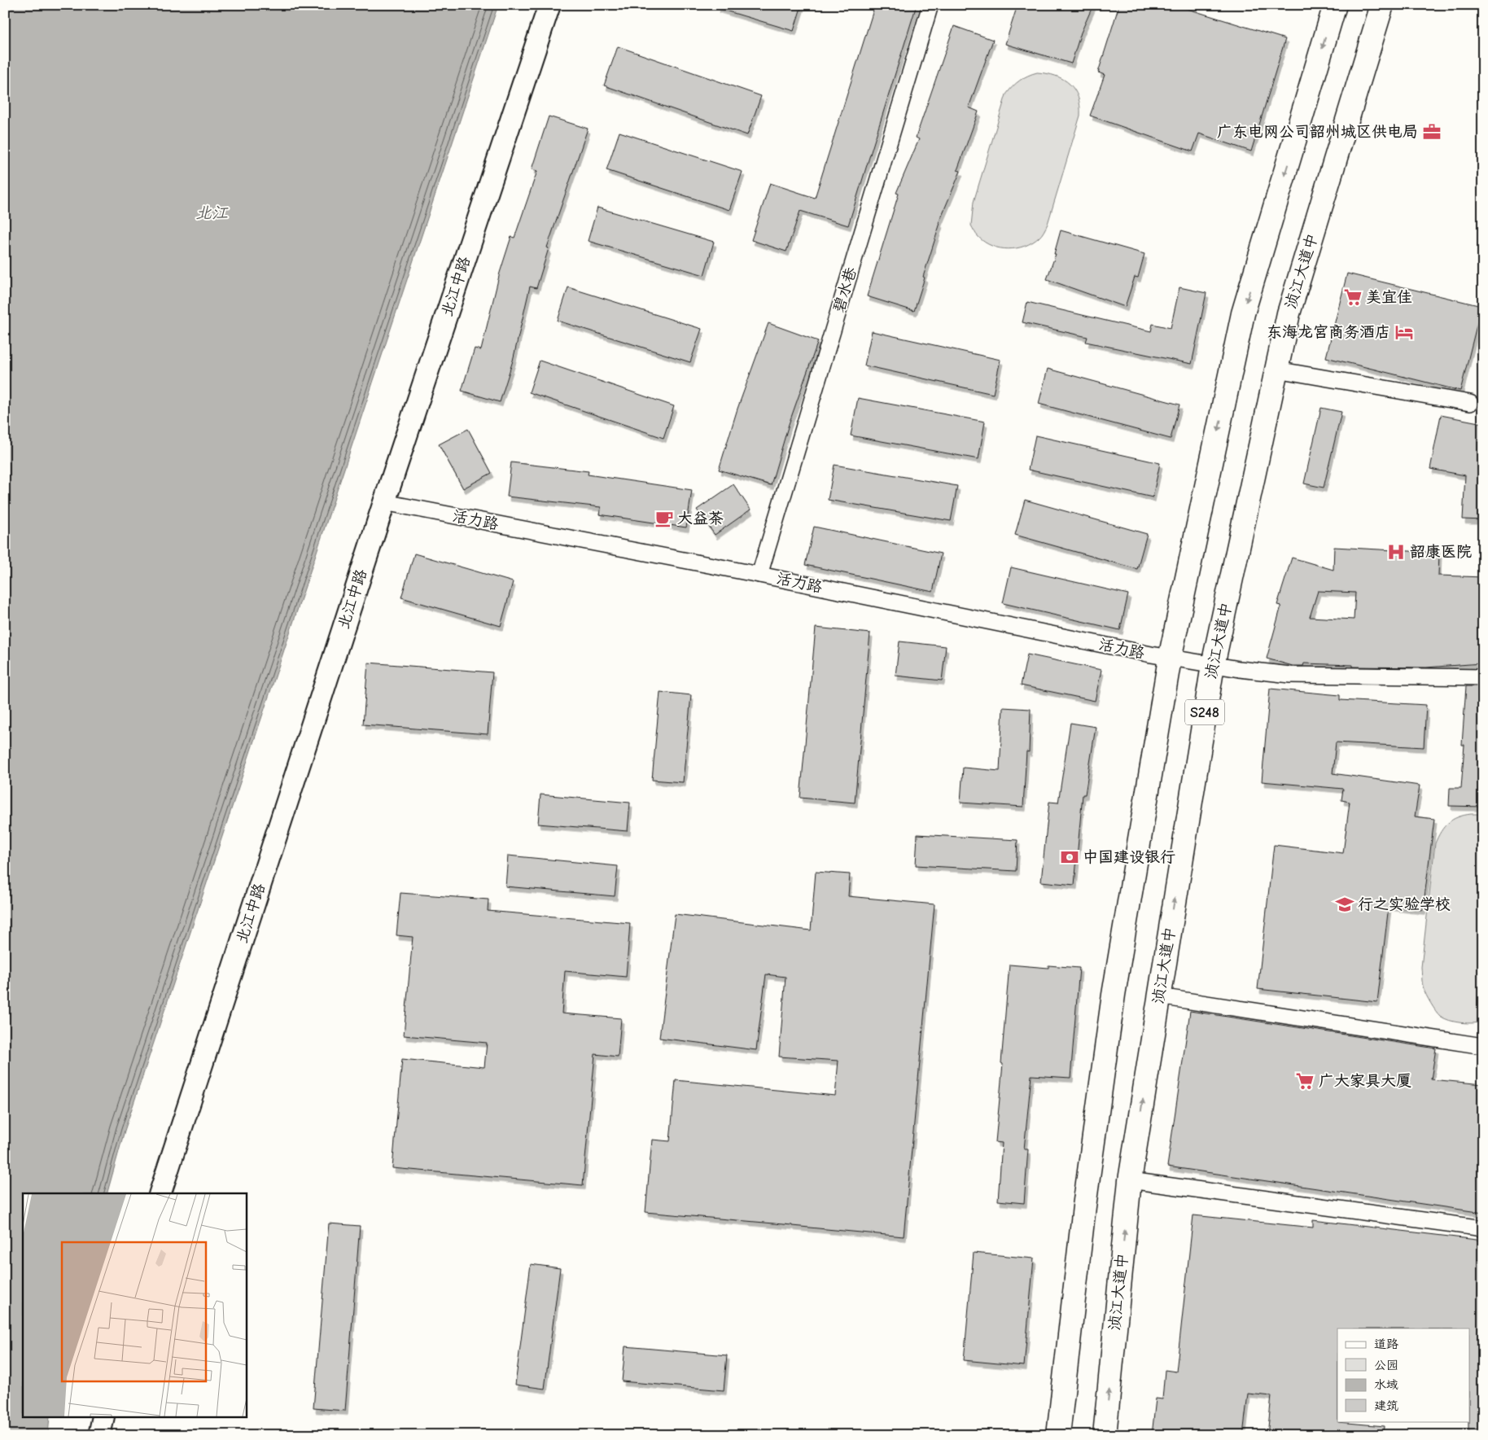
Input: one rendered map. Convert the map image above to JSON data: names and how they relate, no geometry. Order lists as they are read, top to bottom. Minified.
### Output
{"streets":{"main road":["浈江大道中","S248"],"street":["北江中路","碧水巷","活力路"]},"crossings":[["浈江大道中","活力路"],["北江中路","活力路"],["碧水巷","活力路"],["活力路","S248"]],"water":["北江"],"places":{"office":["广东电网公司韶州城区供电局"],"supermarket":["美宜佳","广大家具大厦"],"hotel":["东海龙宫商务酒店"],"cafe":["大益茶"],"hospital":["韶康医院"],"bank":["中国建设银行"],"school or university":["行之实验学校"]},"legend":["道路","公园","水域","建筑"]}
